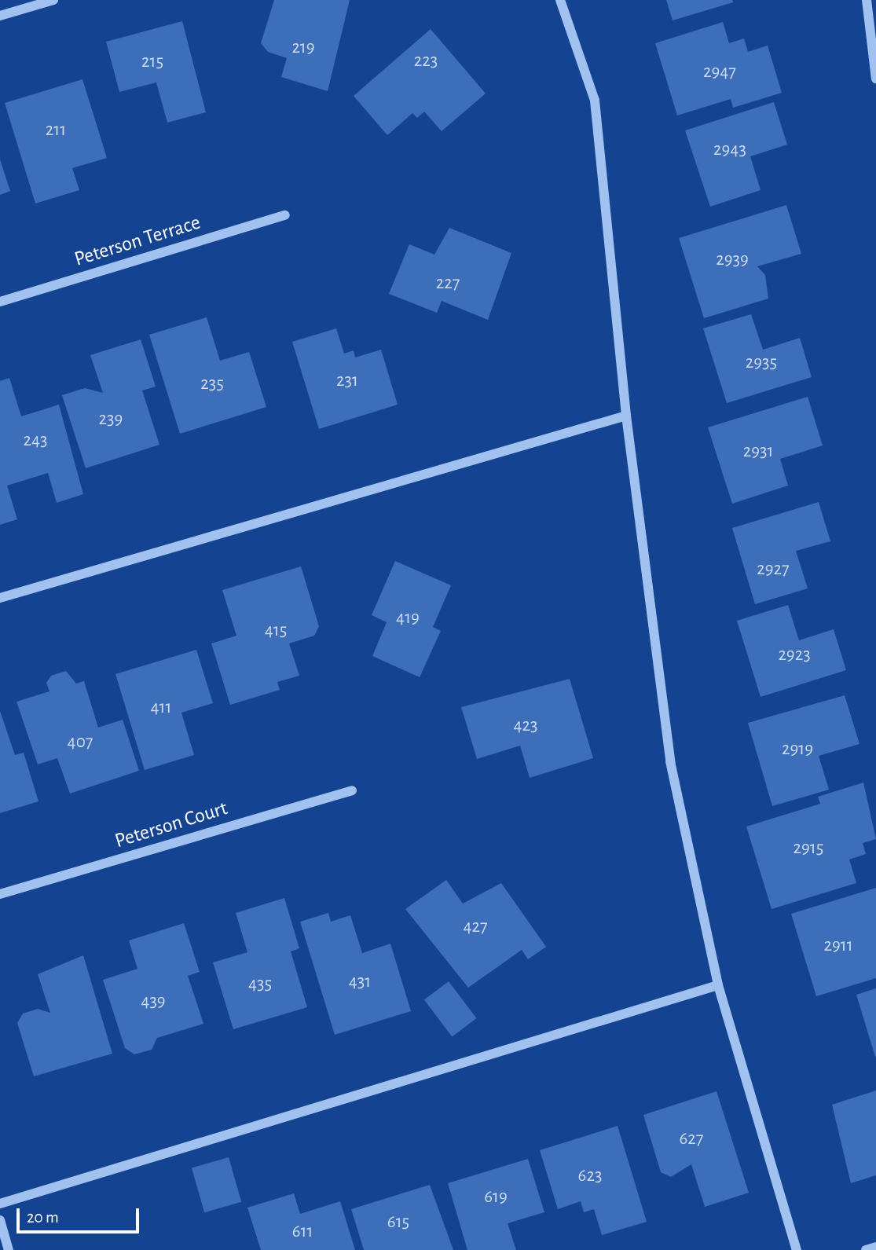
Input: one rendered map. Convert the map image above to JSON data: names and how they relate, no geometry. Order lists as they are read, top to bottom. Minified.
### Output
{"streets":{"street":["Peterson Terrace","Peterson Court"]},"house_numbers":["219","223","215","2947","211","2943","2939","227","2935","231","235","239","243","2931","2927","419","415","2923","411","423","407","2919","2915","427","2911","431","435","439","627","623","619","615","611"],"scale_bar":"20 m"}
